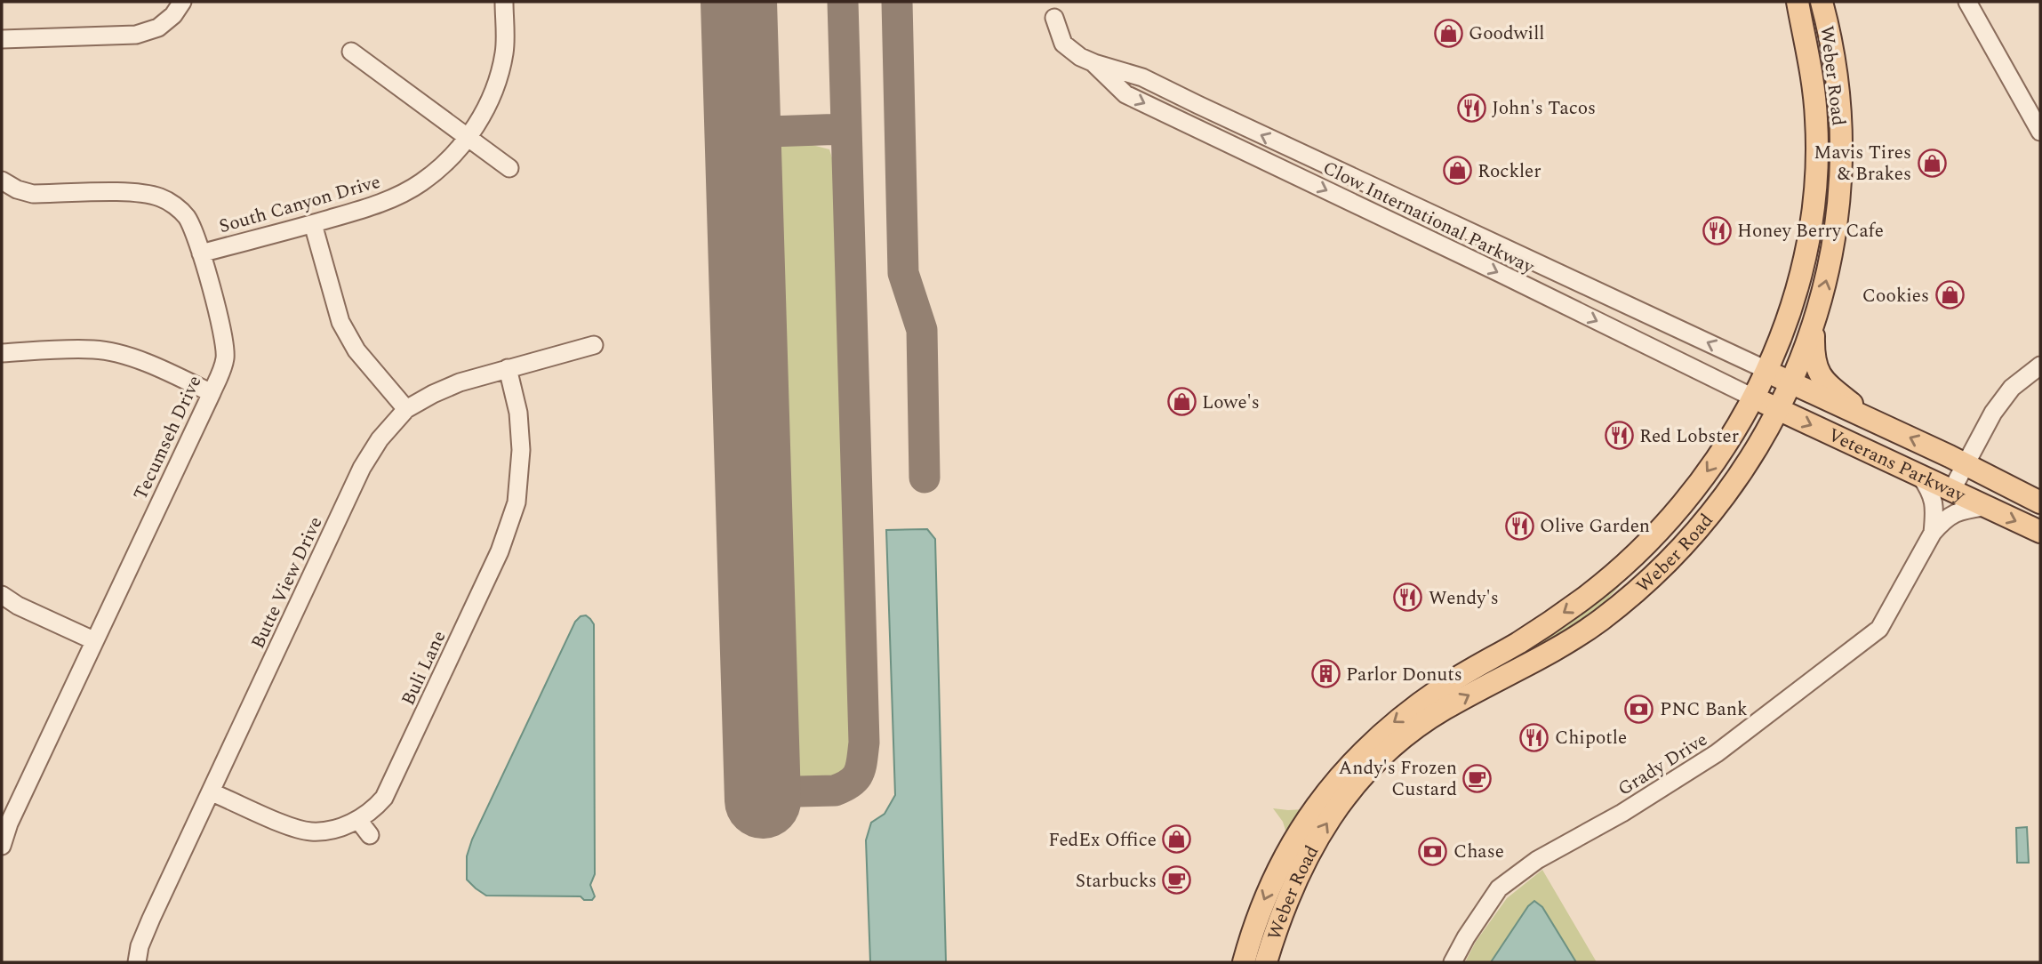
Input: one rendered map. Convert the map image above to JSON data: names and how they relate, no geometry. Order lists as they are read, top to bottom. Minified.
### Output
{"streets":{"main road":["Weber Road","Veterans Parkway"],"street":["South Canyon Drive","Clow International Parkway","Tecumseh Drive","Butte View Drive","Buli Lane","Grady Drive"]},"crossings":[["Weber Road","Clow International Parkway"],["Weber Road","Veterans Parkway"],["South Canyon Drive","Tecumseh Drive"],["Clow International Parkway","Veterans Parkway"],["Veterans Parkway","Grady Drive"],["Butte View Drive","Buli Lane"]],"places":{"shop":["Goodwill","Mavis Tires & Brakes","Rockler","Cookies","Lowe's","FedEx Office"],"restaurant":["John's Tacos","Honey Berry Cafe","Red Lobster","Olive Garden","Wendy's","Chipotle"],"building":["Parlor Donuts"],"bank":["PNC Bank","Chase"],"cafe":["Andy's Frozen Custard","Starbucks"]}}
